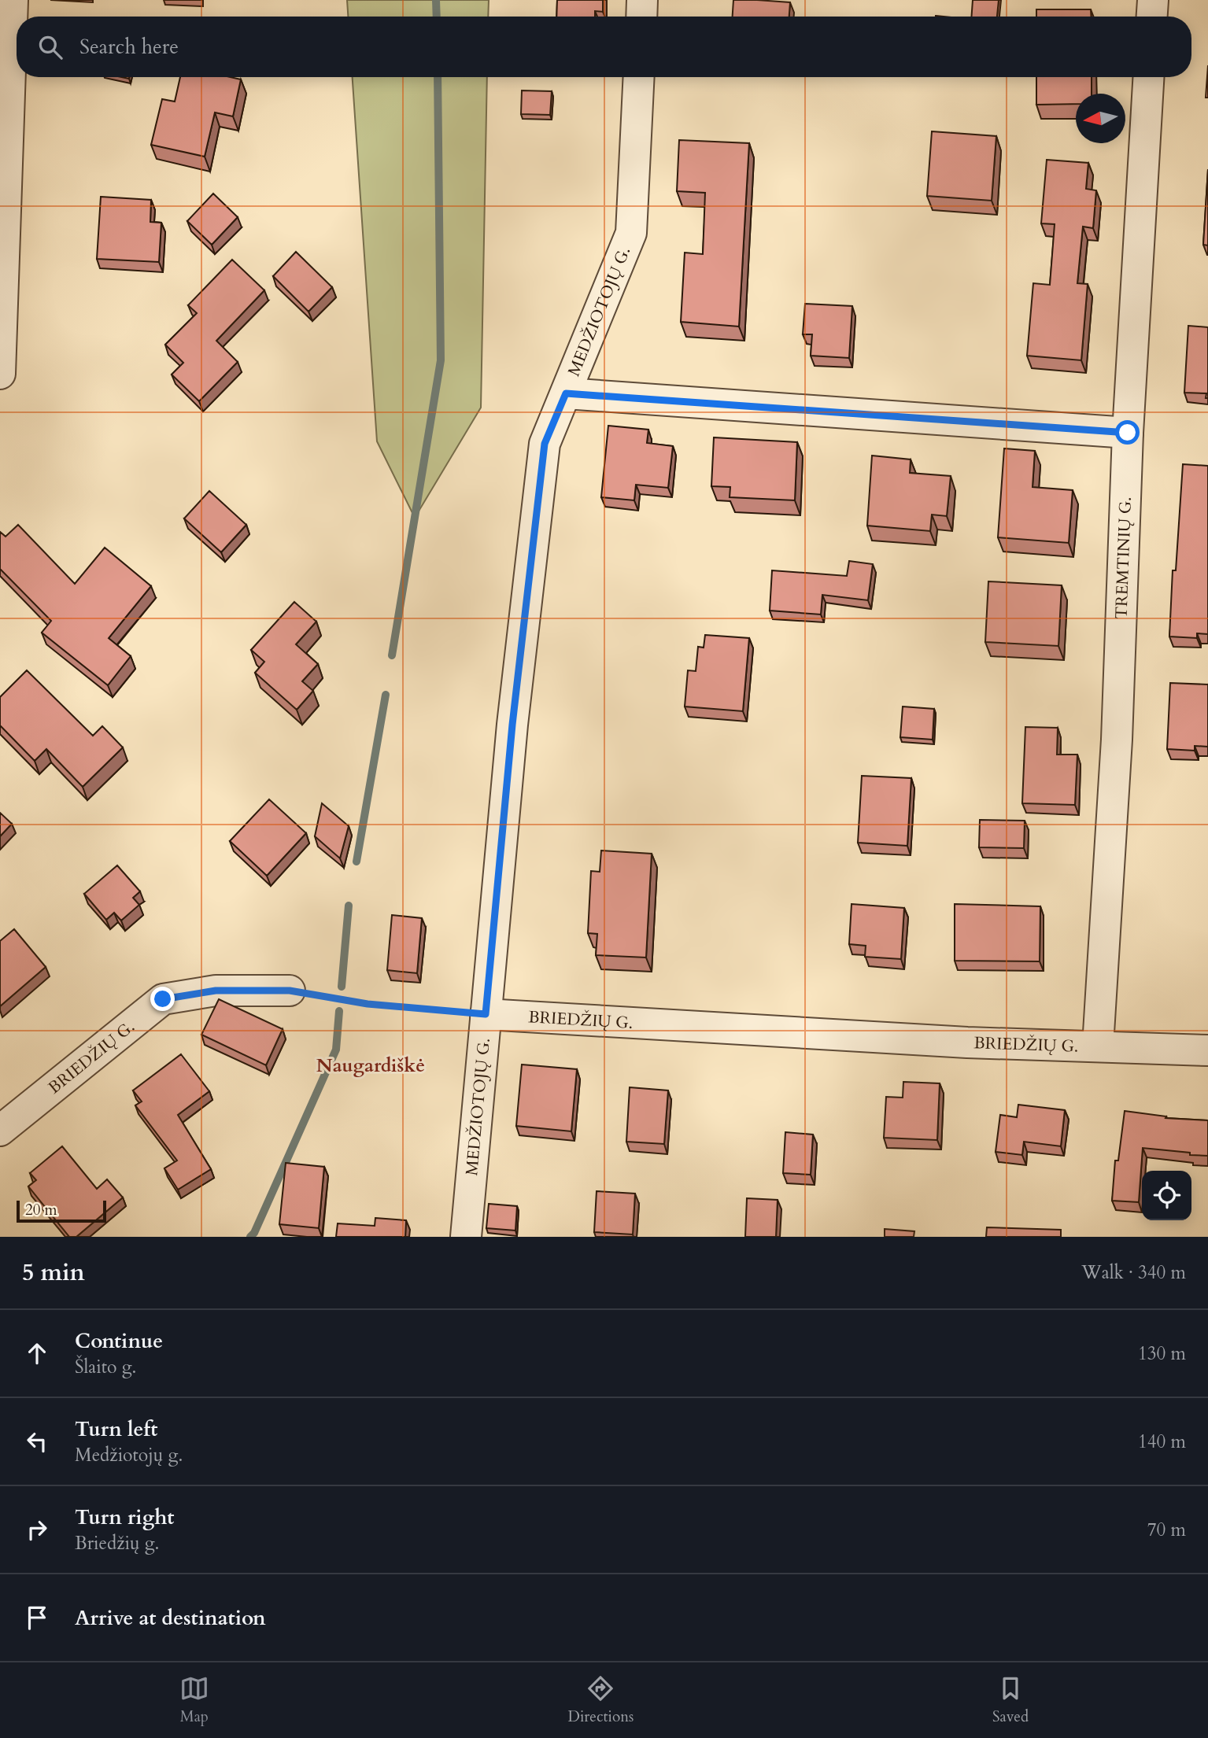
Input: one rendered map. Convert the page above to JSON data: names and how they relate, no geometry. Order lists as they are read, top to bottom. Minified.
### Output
{"streets":{"street":["MEDŽIOTOJŲ G.","TREMTINIŲ G.","BRIEDŽIŲ G."]},"crossings":[["MEDŽIOTOJŲ G.","BRIEDŽIŲ G."],["TREMTINIŲ G.","BRIEDŽIŲ G."]],"districts":["Naugardiškė"],"scale_bar":"20 m","north":"left","page":{"search":"Search here","scale":"20 m","heading":["5 min","Walk · 340 m"],"list":[["Continue","Šlaito g.","130 m"],["Turn left","Medžiotojų g.","140 m"],["Turn right","Briedžių g.","70 m"],"Arrive at destination"],"nav":["Map","Directions","Saved"]}}
